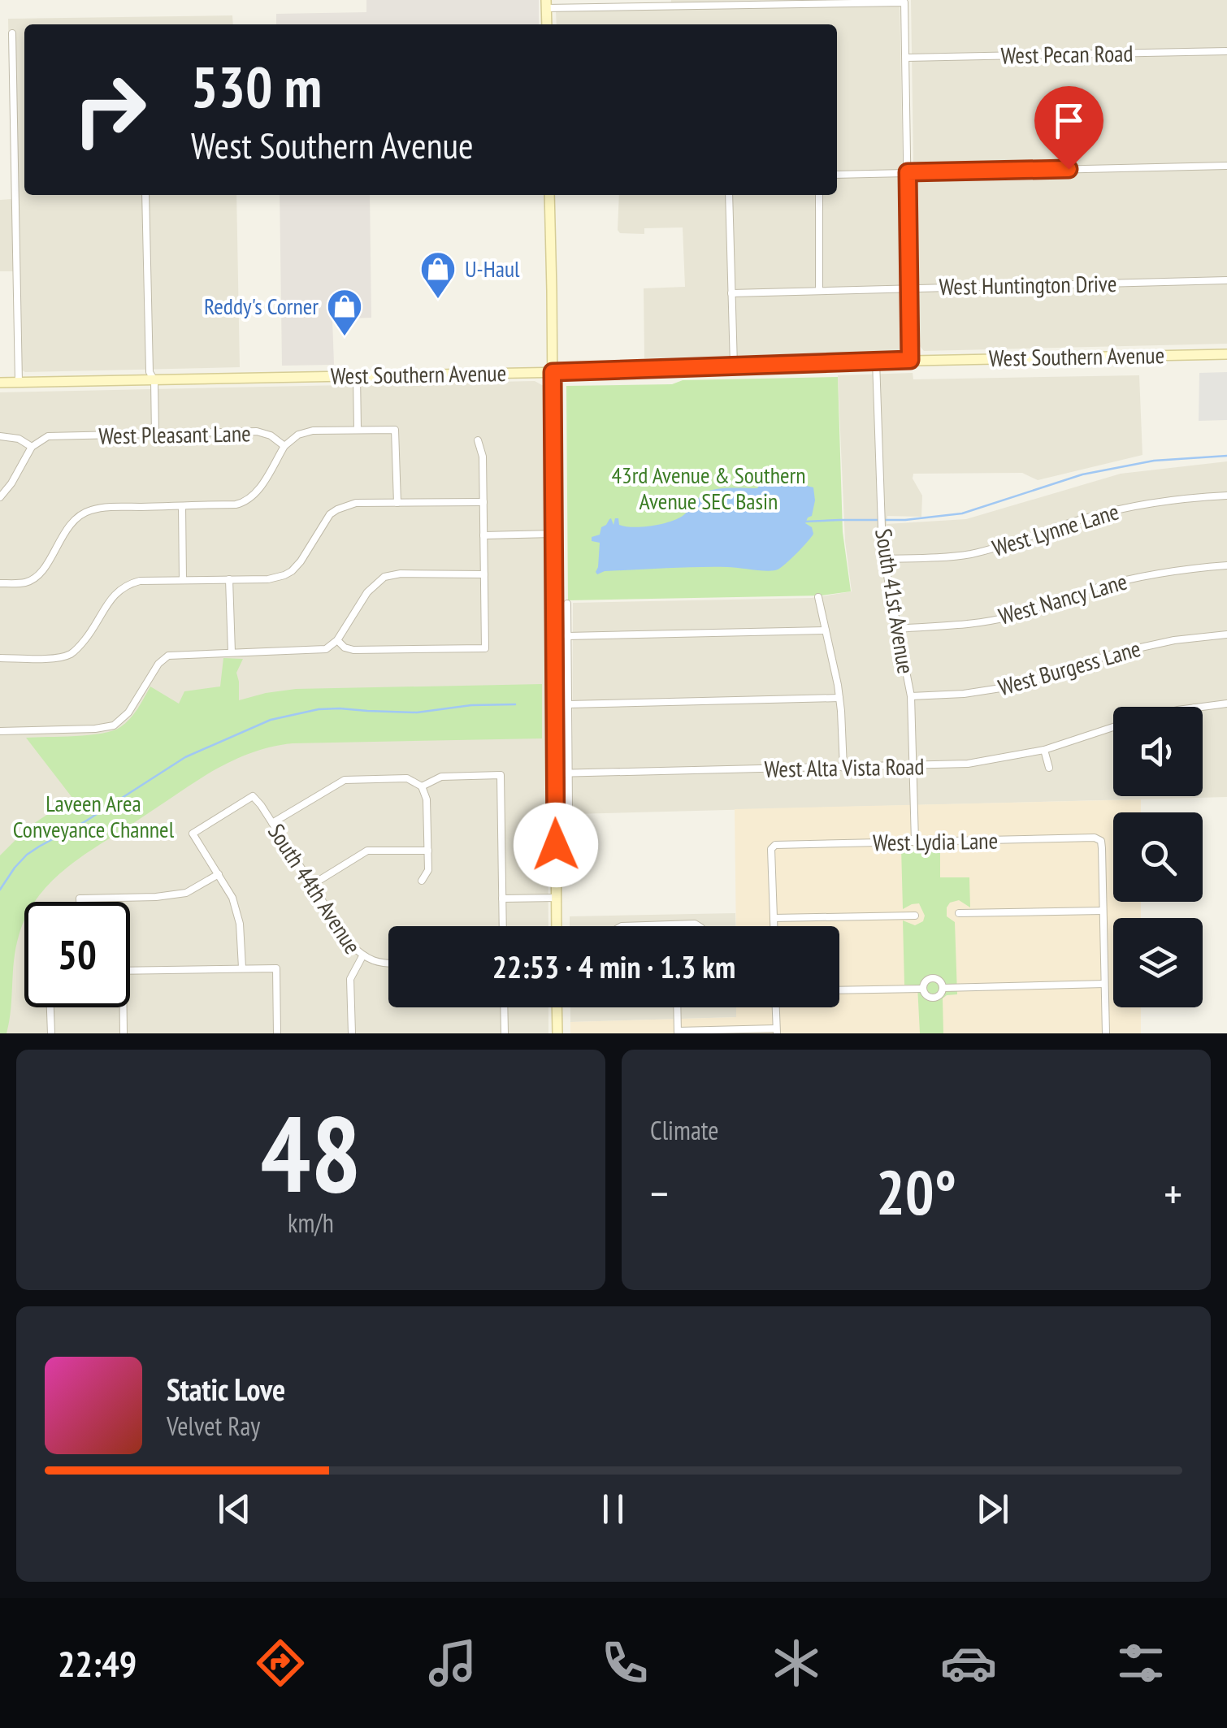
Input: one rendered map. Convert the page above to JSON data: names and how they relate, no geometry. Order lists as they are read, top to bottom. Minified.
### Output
{"streets":{"main road":["West Southern Avenue"],"street":["West Pecan Road","West Huntington Drive","West Pleasant Lane","West Lynne Lane","West Nancy Lane","South 41st Avenue","West Burgess Lane","West Alta Vista Road","West Lydia Lane","South 44th Avenue"]},"crossings":[["West Southern Avenue","South 41st Avenue"],["West Lynne Lane","South 41st Avenue"],["West Nancy Lane","South 41st Avenue"],["South 41st Avenue","West Burgess Lane"],["South 41st Avenue","West Alta Vista Road"],["South 41st Avenue","West Lydia Lane"]],"parks":["43rd Avenue & Southern Avenue SEC Basin","Laveen Area Conveyance Channel"],"places":{"shop":["U-Haul","Reddy's Corner"]},"page":{"turn":["530 m","West Southern Avenue"],"limit":"50","trip":"22:53 · 4 min · 1.3 km","tile":[["48","km/h"],"Climate"],"heat":["−","20°","+"],"song":["Static Love","Velvet Ray"],"tabs":"22:49"}}
